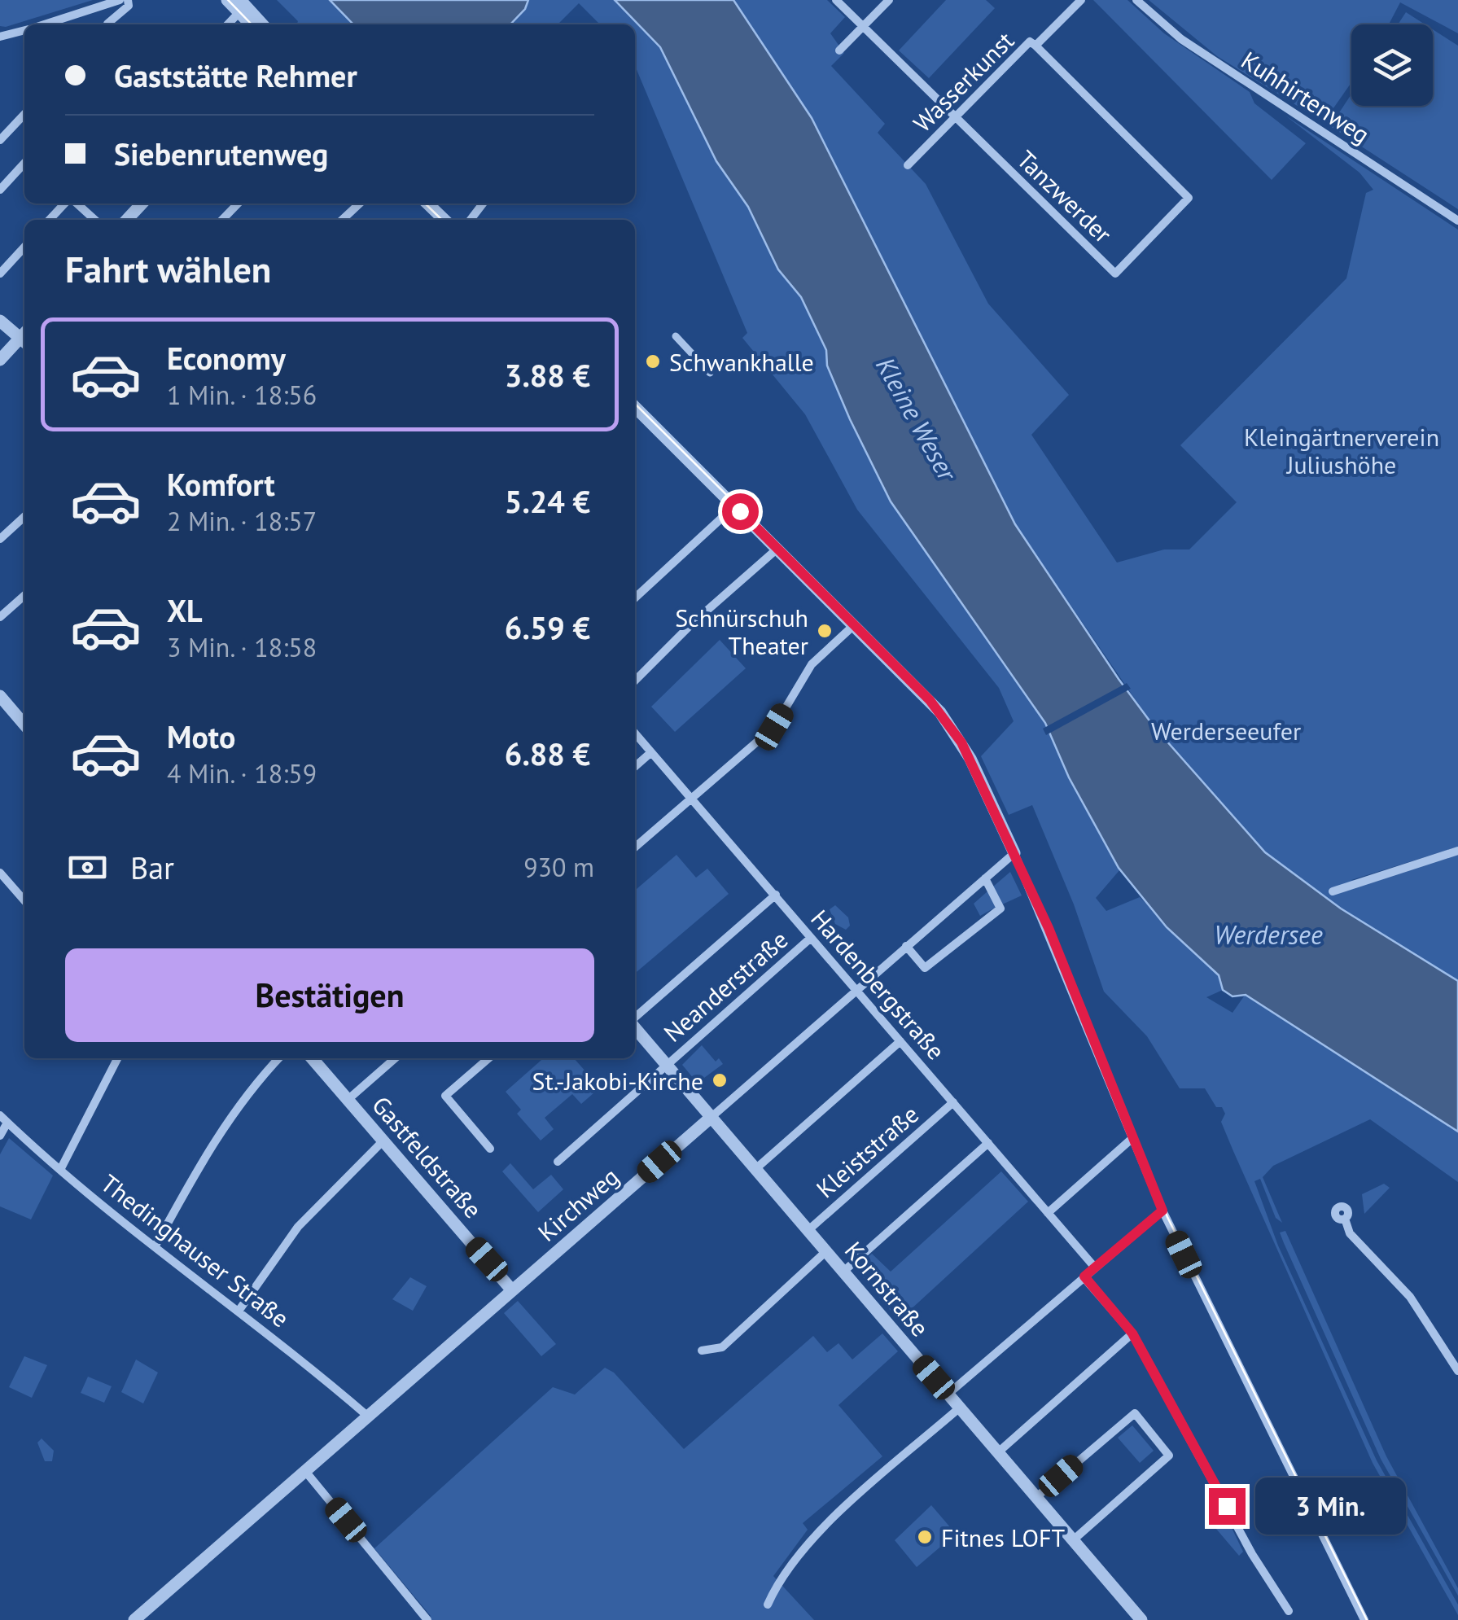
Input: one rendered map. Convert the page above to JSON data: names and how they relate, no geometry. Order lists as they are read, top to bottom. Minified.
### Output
{"streets":{"street":["Wasserkunst","Kuhhirtenweg","Tanzwerder","Hardenbergstraße","Neanderstraße","Kleiststraße","Gastfeldstraße","Kirchweg","Thedinghauser Straße","Kornstraße"]},"crossings":[["Wasserkunst","Tanzwerder"],["Hardenbergstraße","Neanderstraße"],["Hardenbergstraße","Kleiststraße"],["Hardenbergstraße","Kirchweg"],["Neanderstraße","Kornstraße"],["Kleiststraße","Kornstraße"],["Gastfeldstraße","Kirchweg"],["Kirchweg","Thedinghauser Straße"],["Kirchweg","Kornstraße"]],"water":["Kleine Weser","Werdersee"],"parks":["Kleingärtnerverein Juliushöhe","Werderseeufer"],"places":["Schwankhalle","Schnürschuh Theater","St.-Jakobi-Kirche","Fitnes LOFT"],"page":{"banner":["Gaststätte Rehmer","Siebenrutenweg"],"heading":"Fahrt wählen","list":[{"name":"Economy","note":"1 Min. · 18:56","value":"3.88 €"},{"name":"Komfort","note":"2 Min. · 18:57","value":"5.24 €"},{"name":"XL","note":"3 Min. · 18:58","value":"6.59 €"},{"name":"Moto","note":"4 Min. · 18:59","value":"6.88 €"}],"pay":["Bar","930 m"],"buttons":"Bestätigen","bubble":"3 Min."}}
